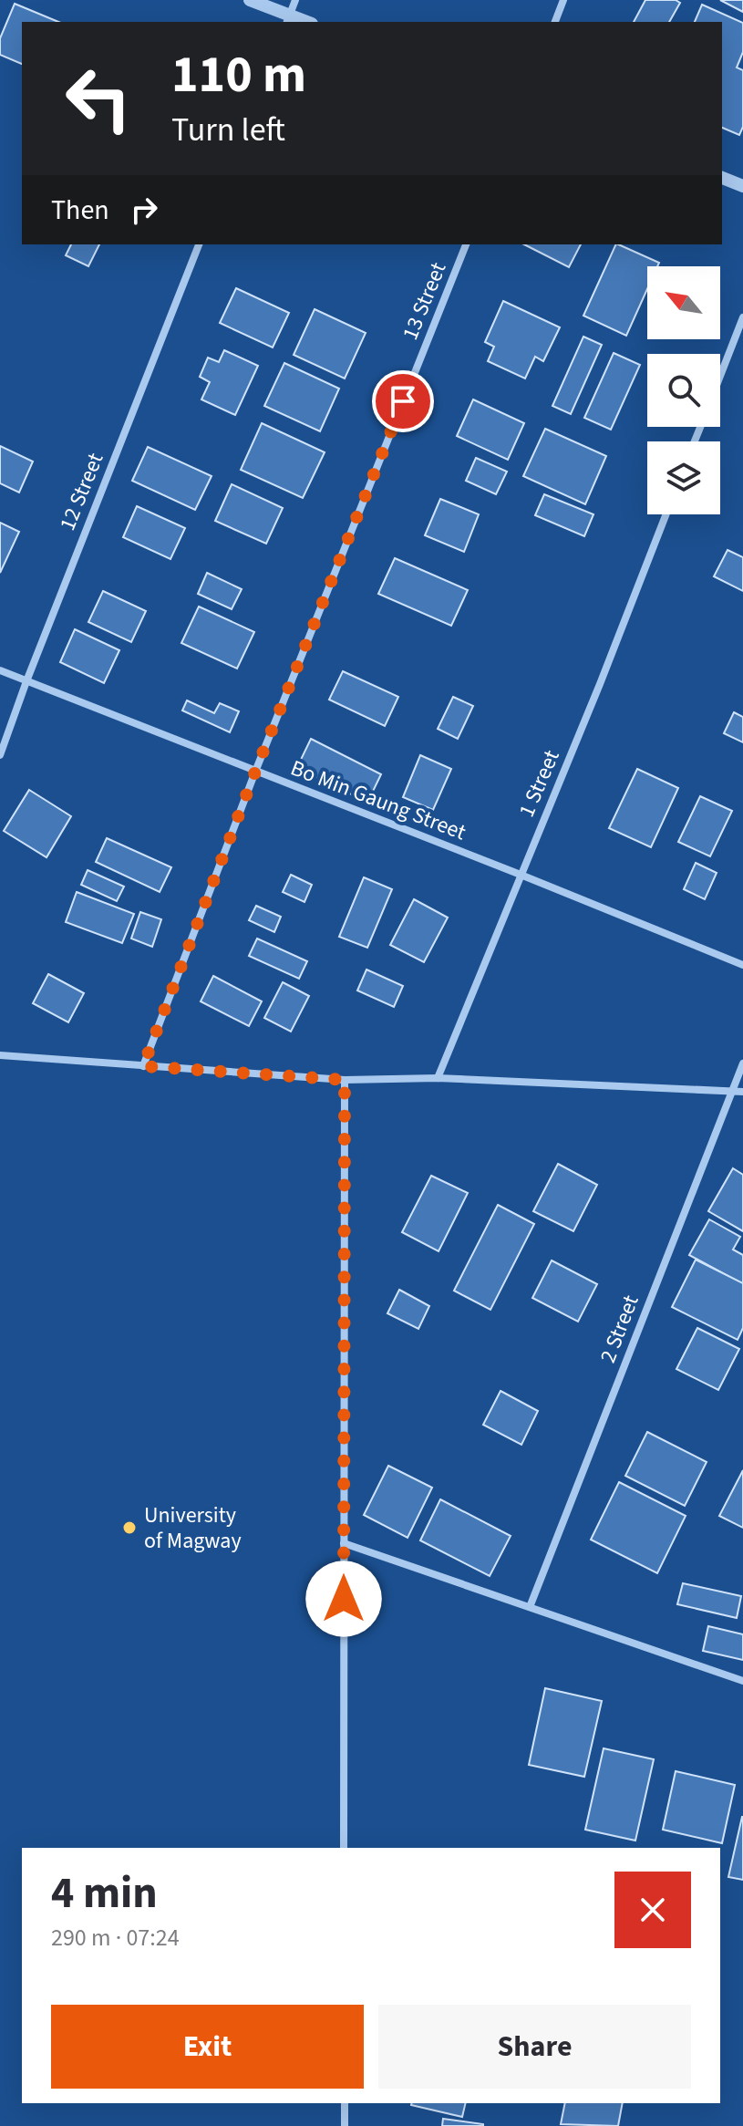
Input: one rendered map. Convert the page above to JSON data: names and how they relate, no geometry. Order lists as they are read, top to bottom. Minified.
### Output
{"streets":{"street":["13 Street","12 Street","1 Street","Bo Min Gaung Street","2 Street"]},"crossings":[["13 Street","Bo Min Gaung Street"],["12 Street","Bo Min Gaung Street"],["1 Street","Bo Min Gaung Street"]],"places":["University of Magway"],"north":"top left","page":{"turn":["110 m","Turn left"],"then":"Then","heading":["4 min","290 m · 07:24"],"buttons":["Exit","Share"]}}
